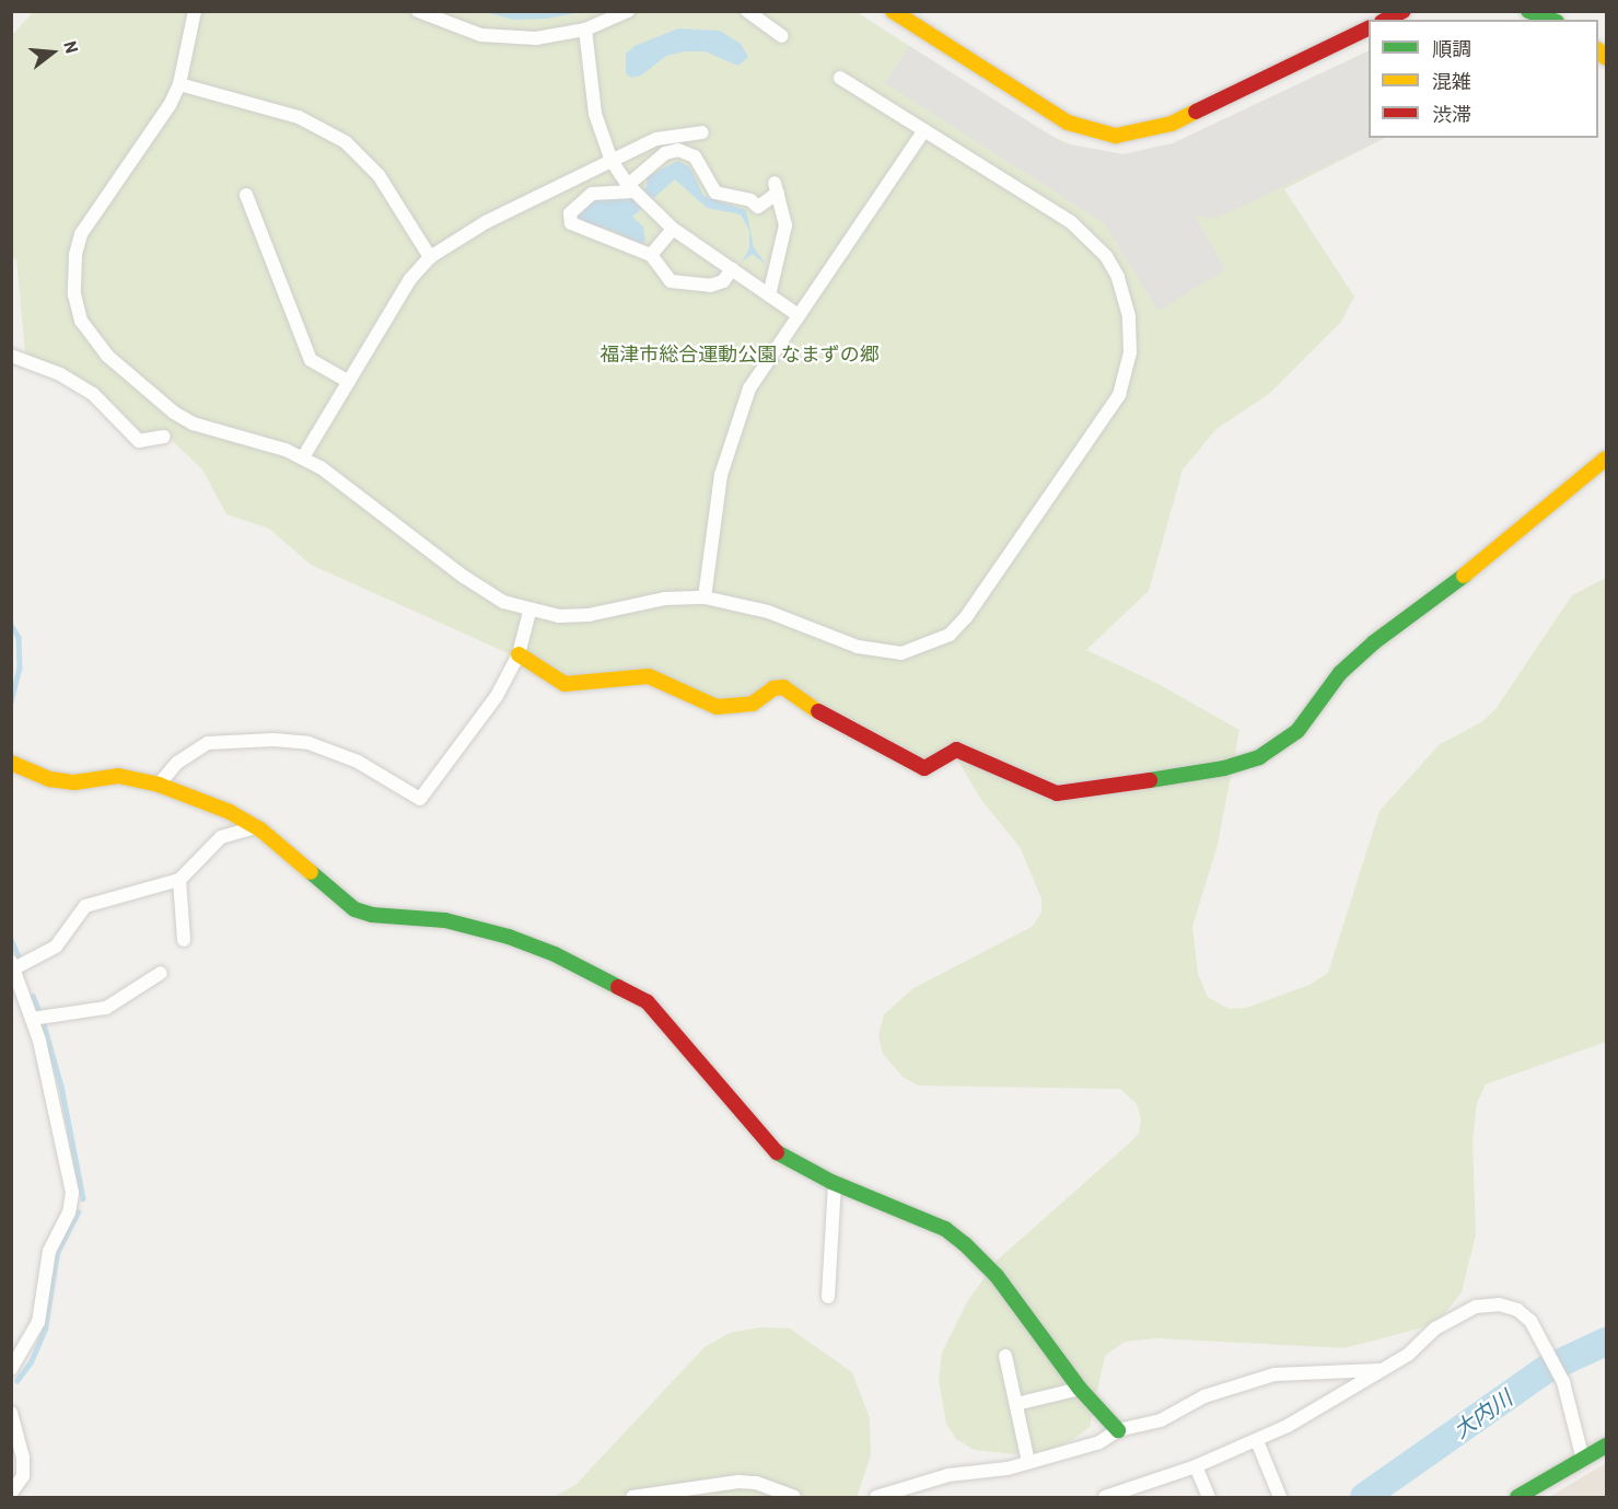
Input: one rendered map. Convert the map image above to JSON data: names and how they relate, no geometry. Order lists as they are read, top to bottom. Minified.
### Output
{"water":["大内川"],"parks":["福津市総合運動公園 なまずの郷"],"legend":["順調","混雑","渋滞"],"north":"right"}
